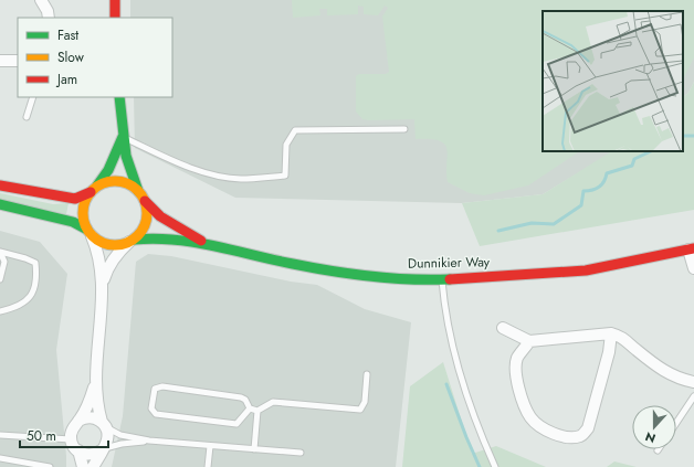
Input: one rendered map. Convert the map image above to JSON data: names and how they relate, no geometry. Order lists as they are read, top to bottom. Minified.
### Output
{"streets":{"main road":["Dunnikier Way"]},"legend":["Fast","Slow","Jam"],"scale_bar":"50 m","north":"bottom"}
